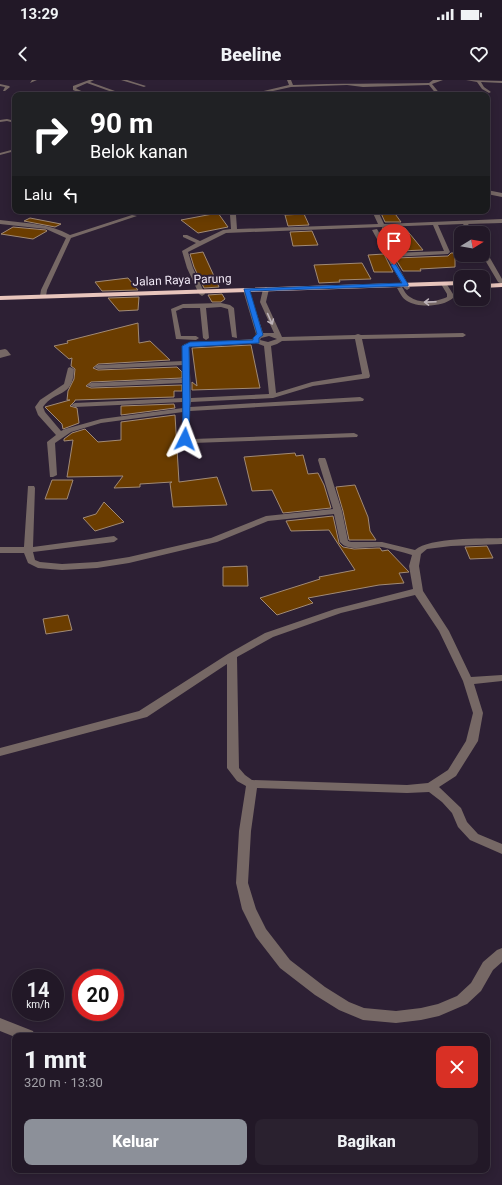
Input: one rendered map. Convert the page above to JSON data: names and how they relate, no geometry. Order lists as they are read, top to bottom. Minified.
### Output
{"streets":{"highway":["Jalan Raya Parung"]},"north":"right","page":{"status":"13:29","header":"Beeline","turn":["90 m","Belok kanan"],"then":"Lalu","speed":"14 km/h","limit":"20","heading":["1 mnt","320 m · 13:30"],"buttons":["Keluar","Bagikan"]}}
